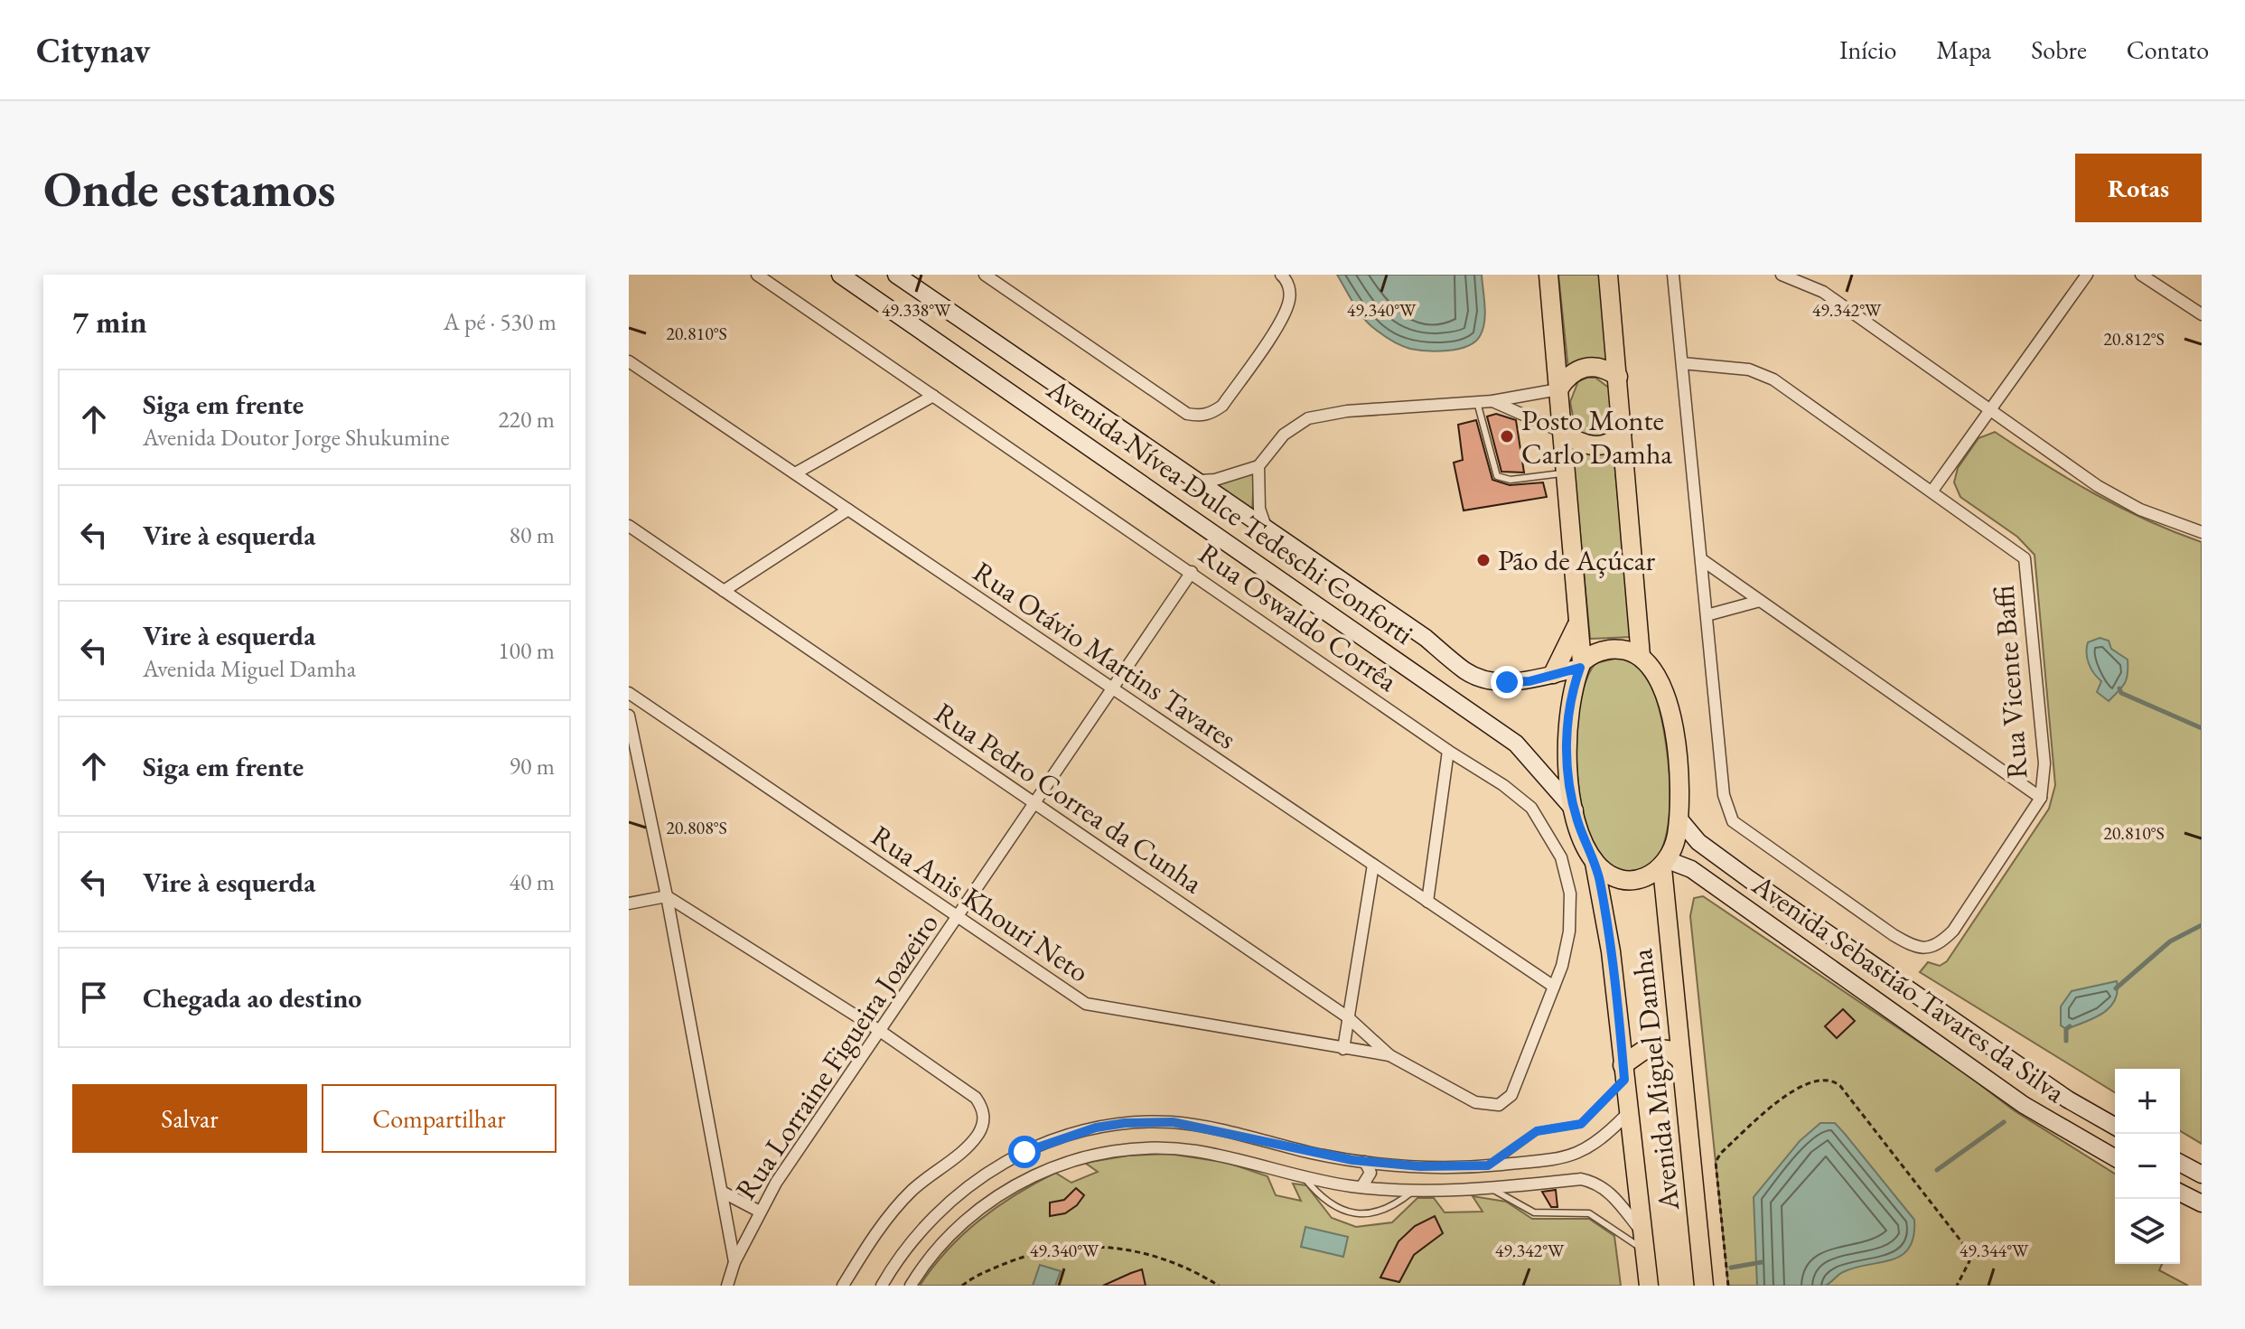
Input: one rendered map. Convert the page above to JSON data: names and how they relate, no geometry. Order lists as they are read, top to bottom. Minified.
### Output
{"streets":{"main road":["Avenida Nívea Dulce Tedeschi Conforti","Avenida Sebastião Tavares da Silva","Avenida Miguel Damha"],"street":["Rua Oswaldo Corrêa","Rua Otávio Martins Tavares","Rua Vicente Baffi","Rua Pedro Correa da Cunha","Rua Anis Khouri Neto","Rua Lorraine Figueira Joazeiro"]},"crossings":[["Avenida Nívea Dulce Tedeschi Conforti","Avenida Miguel Damha"],["Rua Oswaldo Corrêa","Rua Otávio Martins Tavares"],["Rua Oswaldo Corrêa","Rua Pedro Correa da Cunha"],["Rua Oswaldo Corrêa","Rua Lorraine Figueira Joazeiro"],["Rua Otávio Martins Tavares","Rua Lorraine Figueira Joazeiro"],["Rua Pedro Correa da Cunha","Rua Anis Khouri Neto"],["Rua Pedro Correa da Cunha","Rua Lorraine Figueira Joazeiro"],["Rua Anis Khouri Neto","Rua Lorraine Figueira Joazeiro"],["Avenida Sebastião Tavares da Silva","Avenida Miguel Damha"]],"places":["Posto Monte Carlo Damha","Pão de Açúcar"],"page":{"header":"Citynav","nav":["Início","Mapa","Sobre","Contato"],"buttons":["Rotas",["Salvar","Compartilhar"]],"title":"Onde estamos","heading":["7 min","A pé · 530 m"],"list":[["Siga em frente","Avenida Doutor Jorge Shukumine","220 m"],["Vire à esquerda","80 m"],["Vire à esquerda","Avenida Miguel Damha","100 m"],["Siga em frente","90 m"],["Vire à esquerda","40 m"],"Chegada ao destino"],"map_buttons":["+","−"]},"coordinates":["49.338°W","49.340°W","49.342°W","20.810°S","20.812°S","20.808°S","49.344°W"]}
